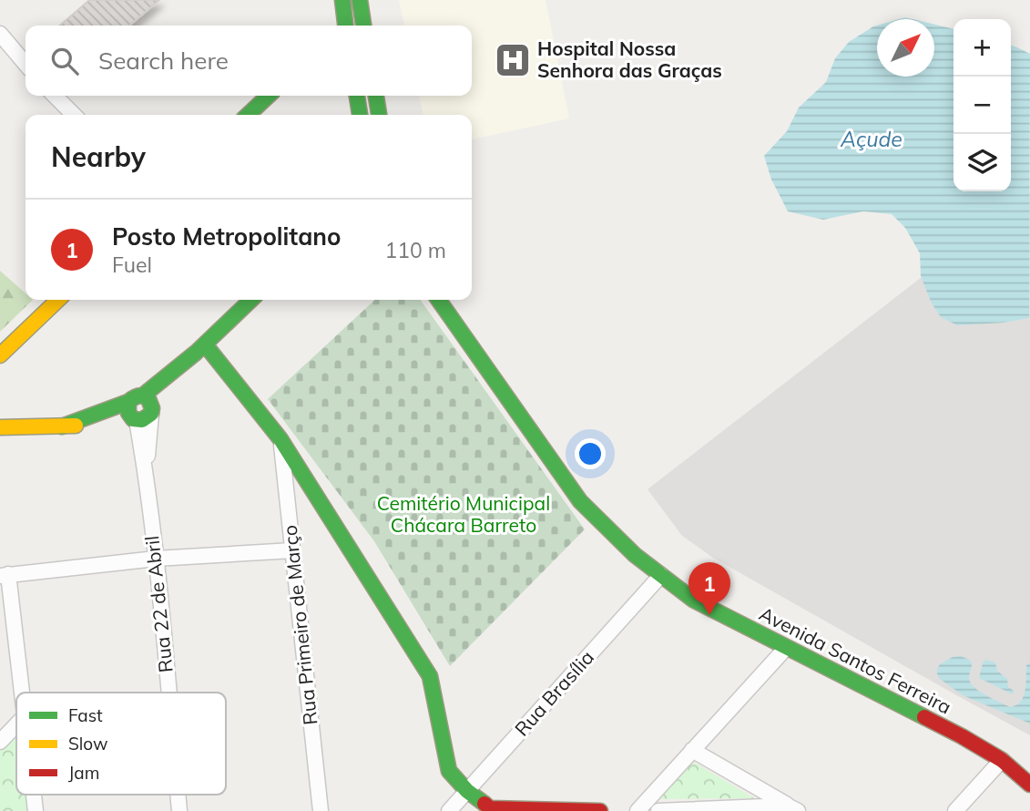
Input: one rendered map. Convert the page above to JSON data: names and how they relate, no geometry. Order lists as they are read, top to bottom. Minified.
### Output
{"streets":{"street":["Rua 22 de Abril","Rua Primeiro de Março","Avenida Santos Ferreira","Rua Brasília"]},"crossings":[["Avenida Santos Ferreira","Rua Brasília"]],"water":["Açude"],"parks":["Cemitério Municipal Chácara Barreto"],"places":{"hospital":["Hospital Nossa Senhora das Graças"]},"legend":["Fast","Slow","Jam"],"north":"top right","page":{"map_buttons":["+","−"],"search":"Search here","heading":"Nearby","list":[{"mark":"1","name":"Posto Metropolitano","note":"Fuel","value":"110 m"}],"pins":"1"}}
